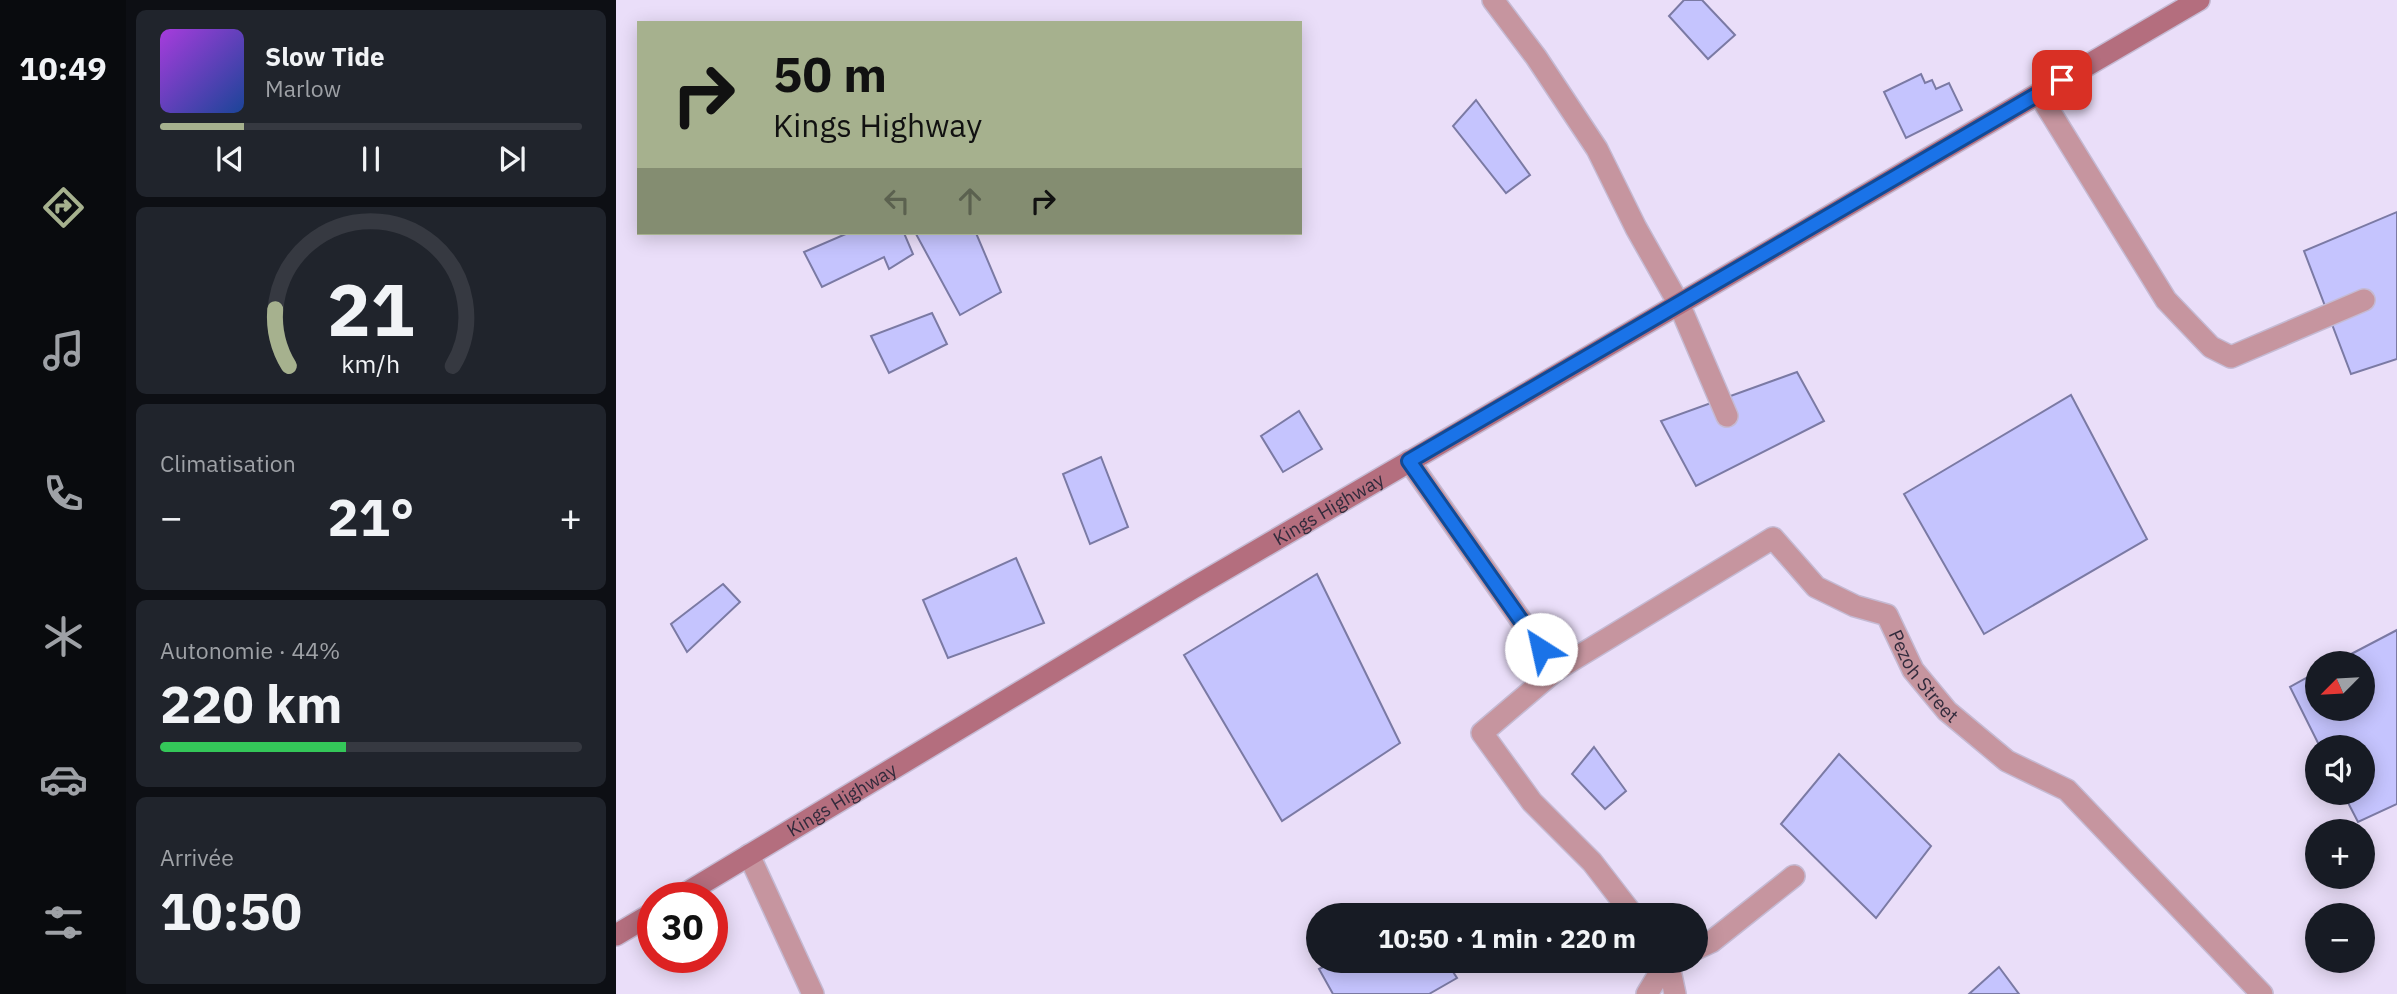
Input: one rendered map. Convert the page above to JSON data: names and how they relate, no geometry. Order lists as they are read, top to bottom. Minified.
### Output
{"streets":{"street":["Kings Highway","Pezoh Street"]},"north":"bottom left","page":{"tabs":"10:49","turn":["50 m","Kings Highway"],"song":["Slow Tide","Marlow"],"tile":["Climatisation",["Autonomie · 44%","220 km"],["Arrivée","10:50"]],"heat":["−","21°","+"],"map_buttons":["+","−"],"limit":"30","trip":"10:50 · 1 min · 220 m","gauge":["21","km/h"]}}
